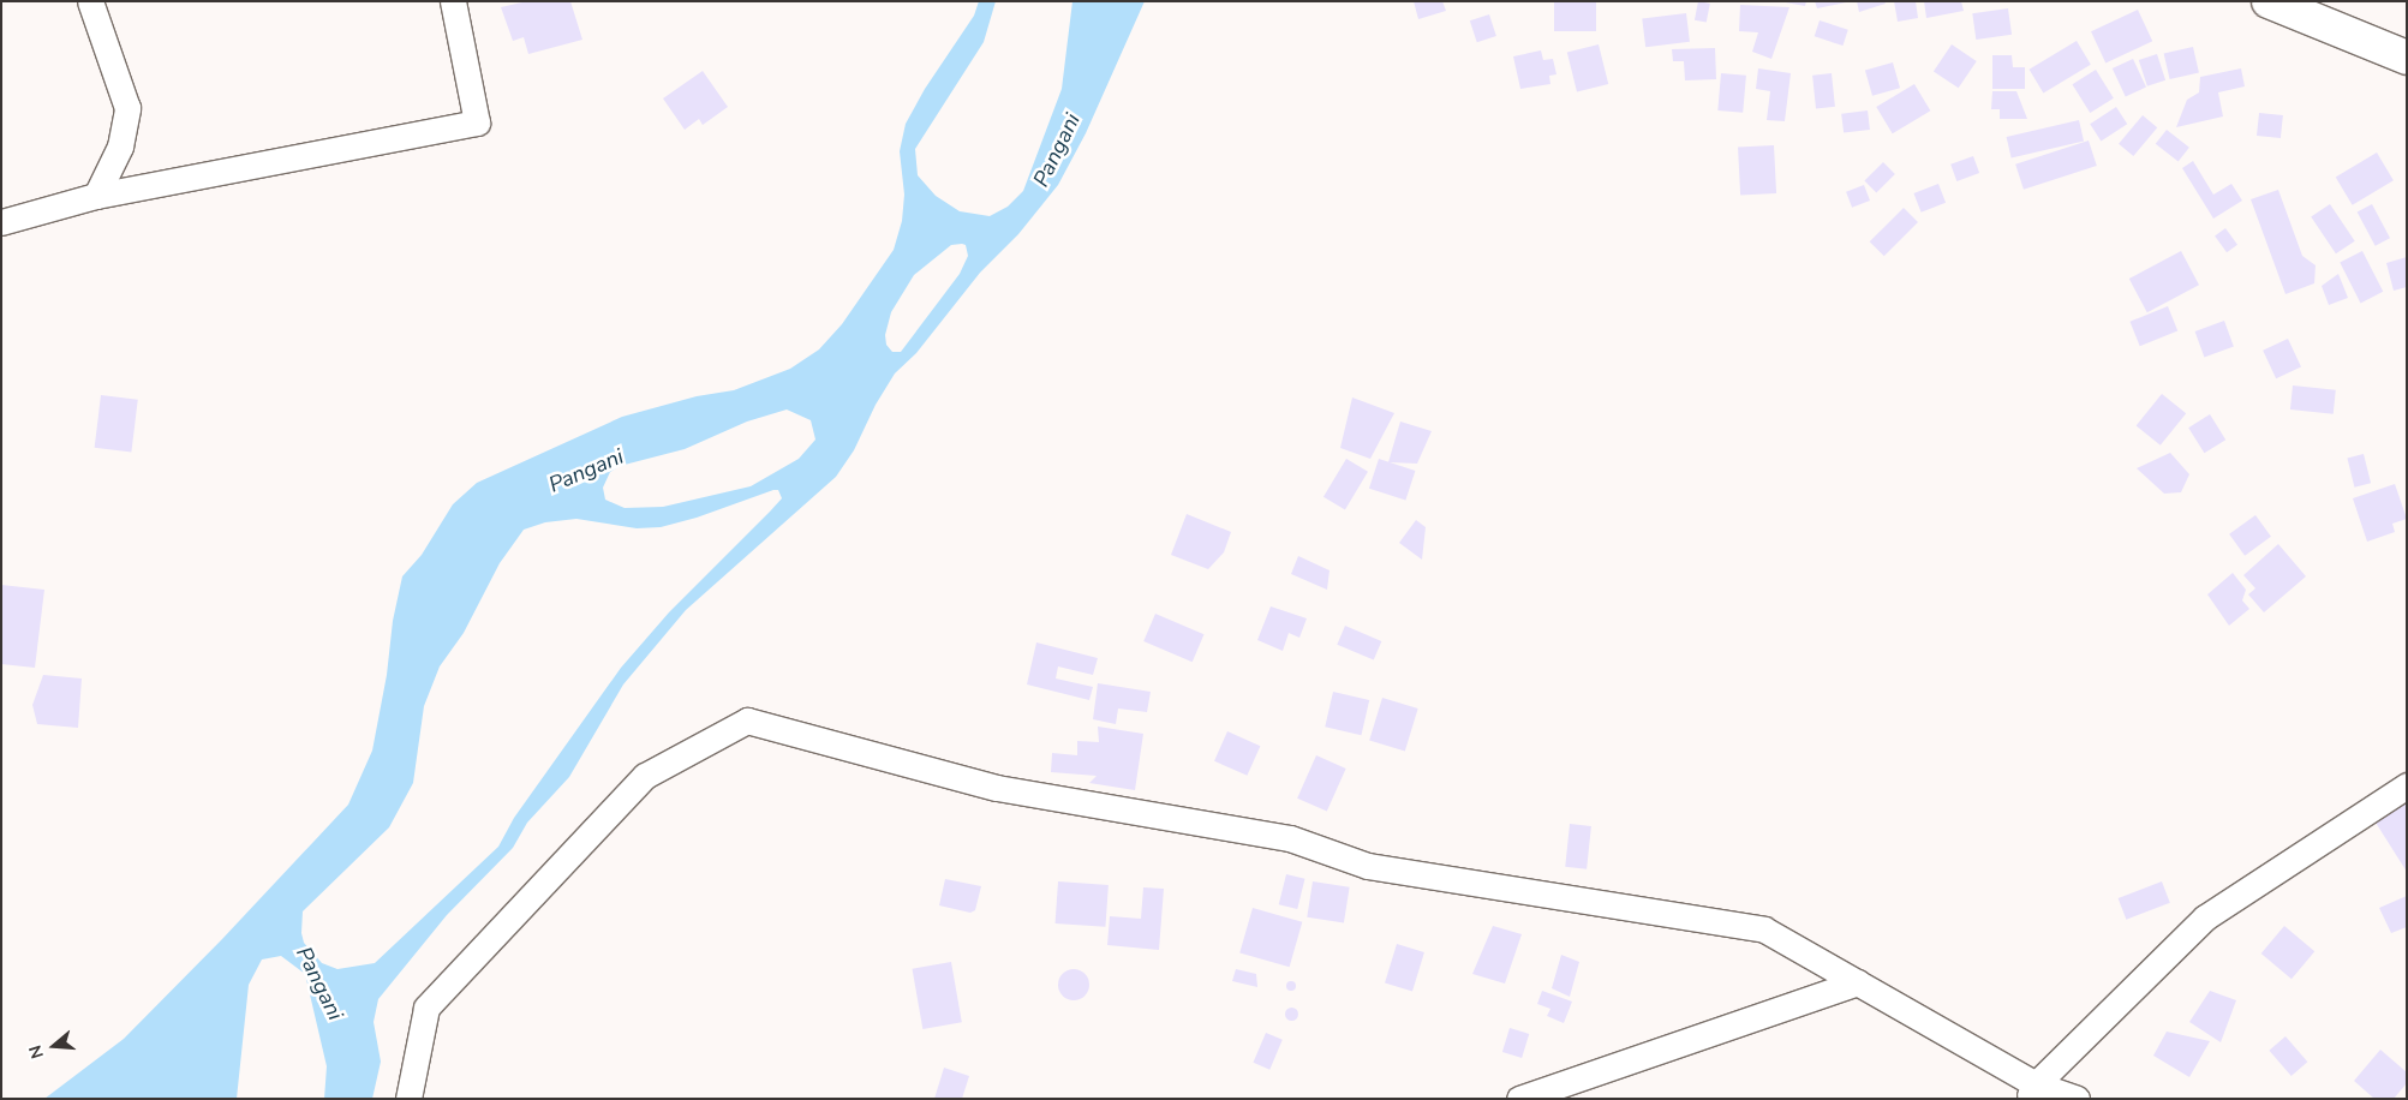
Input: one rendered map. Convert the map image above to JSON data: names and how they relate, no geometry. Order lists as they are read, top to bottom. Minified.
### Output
{"water":["Pangani"],"north":"left"}
